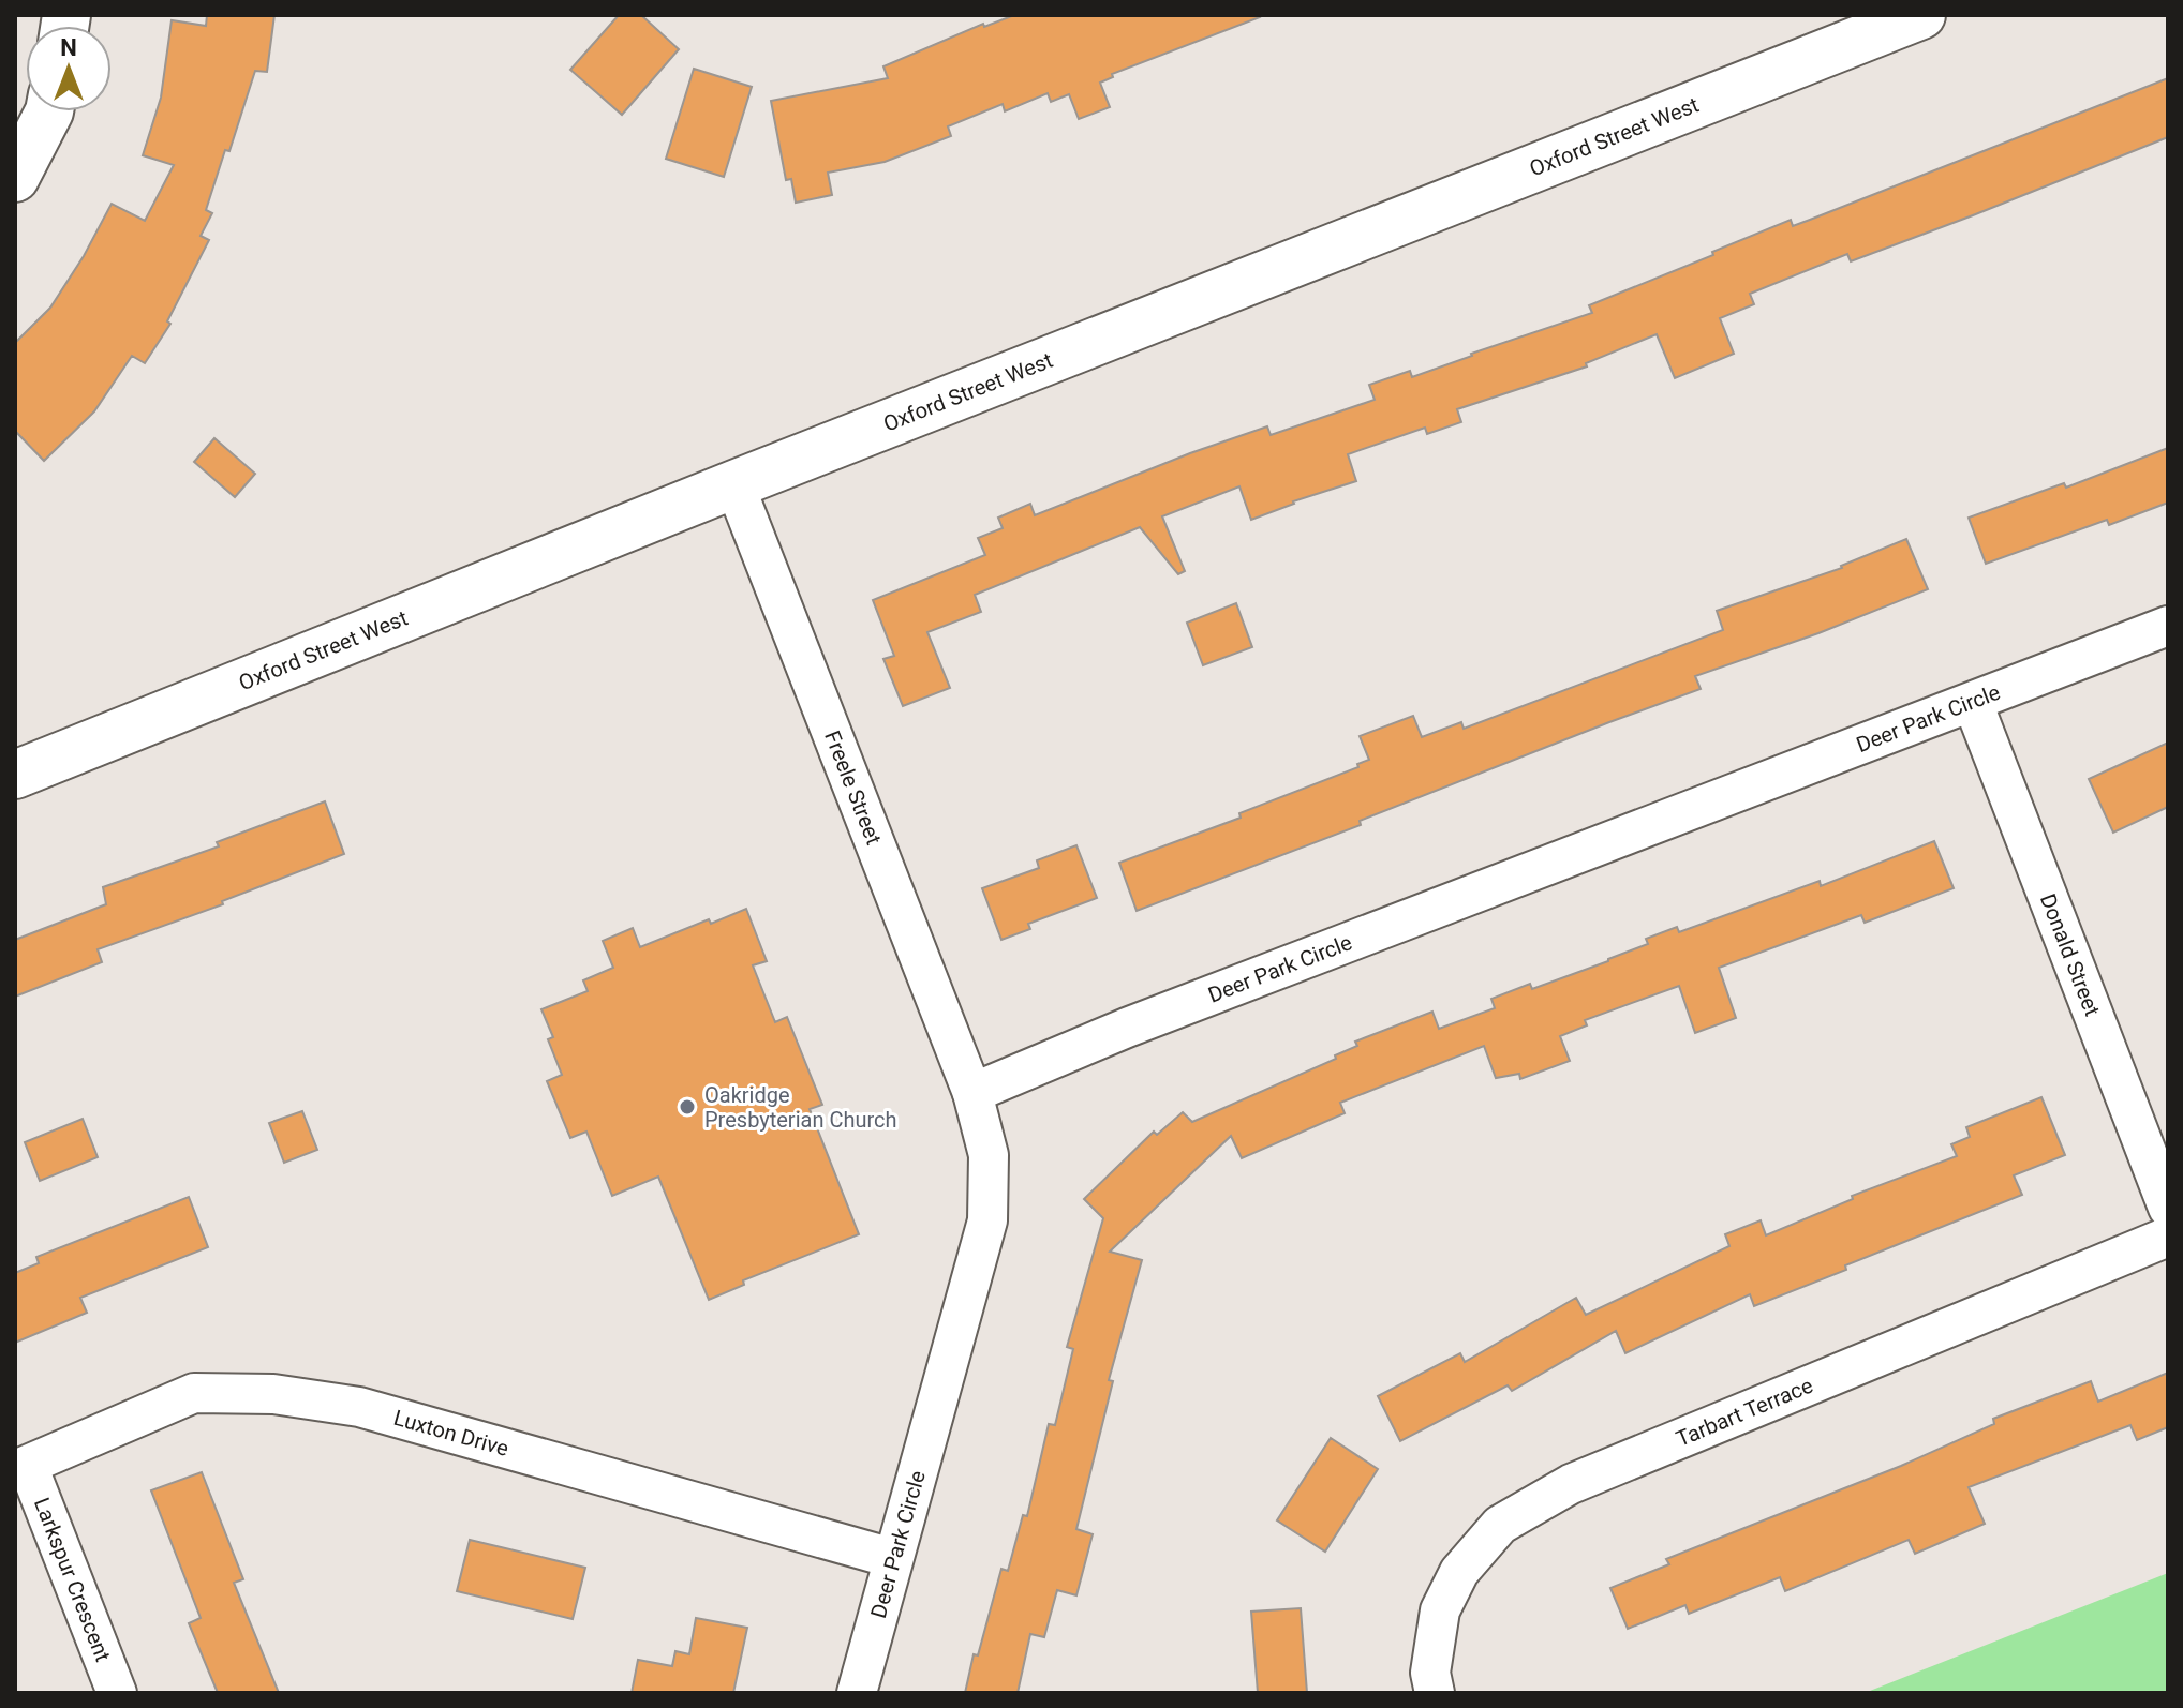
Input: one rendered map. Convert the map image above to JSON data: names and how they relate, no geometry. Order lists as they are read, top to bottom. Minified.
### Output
{"streets":{"main road":["Oxford Street West"],"street":["Deer Park Circle","Freele Street","Donald Street","Tarbart Terrace","Luxton Drive","Larkspur Crescent"]},"crossings":[["Oxford Street West","Freele Street"],["Deer Park Circle","Freele Street"],["Deer Park Circle","Donald Street"],["Deer Park Circle","Luxton Drive"],["Luxton Drive","Larkspur Crescent"]],"places":["Oakridge Presbyterian Church"],"north":"top"}
